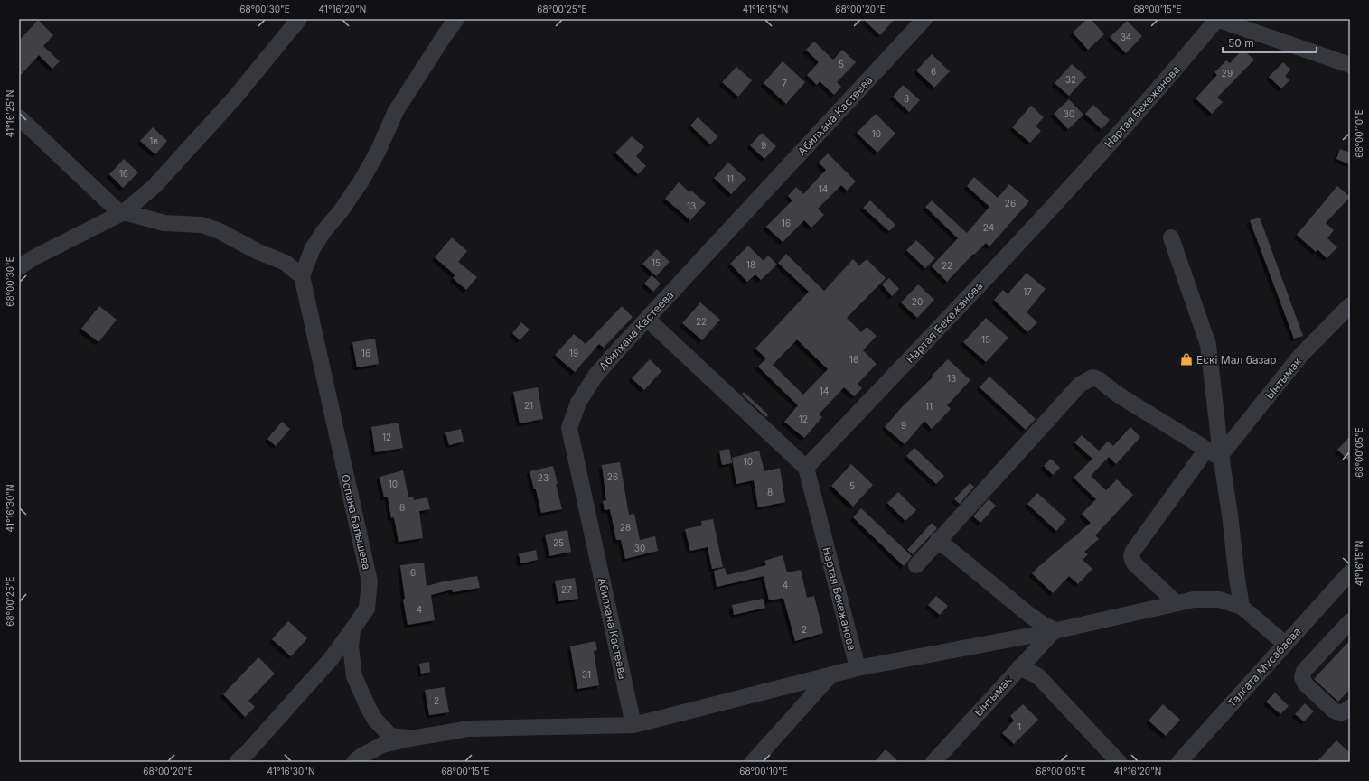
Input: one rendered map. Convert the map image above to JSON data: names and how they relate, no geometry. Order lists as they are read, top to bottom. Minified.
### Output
{"streets":{"street":["Нартая Бекежанова","Абилхана Кастеева","Ынтымак","Оспана Бапышева","Талгата Мусабаева"]},"places":{"shop":["Ескі Мал базар"]},"house_numbers":["34","5","6","29","32","7","8","30","10","1в","9","1б","11","14","26","13","16","24","15","18","22","17","20","22","15","16","19","16","13","14","21","11","12","9","12","10","26","23","10","5","8","8","28","25","30","6","4","27","4","2","31","2","1"],"scale_bar":"50 m","coordinates":["68°00'30\"E","41°16'20\"N","68°00'25\"E","41°16'15\"N","68°00'20\"E","68°00'15\"E","41°16'25\"N","68°00'10\"E","68°00'05\"E","41°16'30\"N"]}
